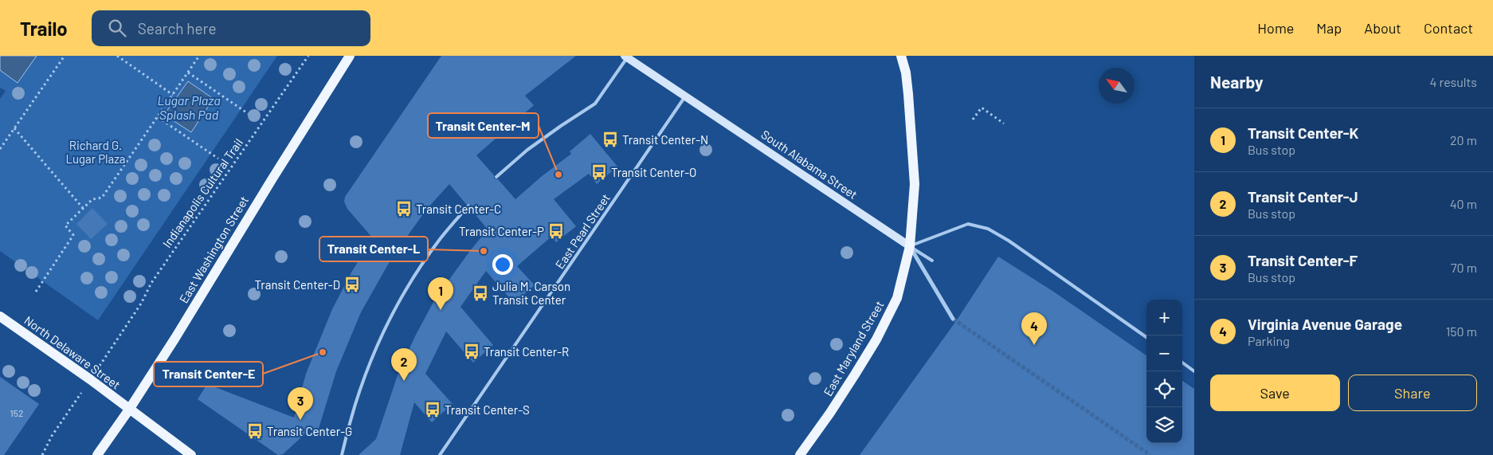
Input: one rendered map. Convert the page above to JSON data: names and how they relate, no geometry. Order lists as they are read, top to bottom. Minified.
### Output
{"streets":{"main road":["South Alabama Street","East Washington Street","East Maryland Street","North Delaware Street"],"lane":["East Pearl Street"],"path":["Indianapolis Cultural Trail"]},"crossings":[["South Alabama Street","East Pearl Street"],["South Alabama Street","East Maryland Street"],["East Washington Street","North Delaware Street"]],"water":["Lugar Plaza Splash Pad"],"parks":["Richard G. Lugar Plaza"],"places":{"bus stop":["Transit Center-N","Transit Center-O","Transit Center-C","Transit Center-P","Transit Center-D","Julia M. Carson Transit Center","Transit Center-R","Transit Center-S","Transit Center-G"],"other":["Transit Center-M","Transit Center-L","Transit Center-E"]},"house_numbers":["152"],"north":"top left","page":{"header":"Trailo","search":"Search here","nav":["Home","Map","About","Contact"],"heading":["Nearby","4 results"],"list":[{"mark":"1","name":"Transit Center-K","note":"Bus stop","value":"20 m"},{"mark":"2","name":"Transit Center-J","note":"Bus stop","value":"40 m"},{"mark":"3","name":"Transit Center-F","note":"Bus stop","value":"70 m"},{"mark":"4","name":"Virginia Avenue Garage","note":"Parking","value":"150 m"}],"pins":["1","4","2","3"],"map_buttons":["+","−"],"buttons":["Save","Share"]}}
